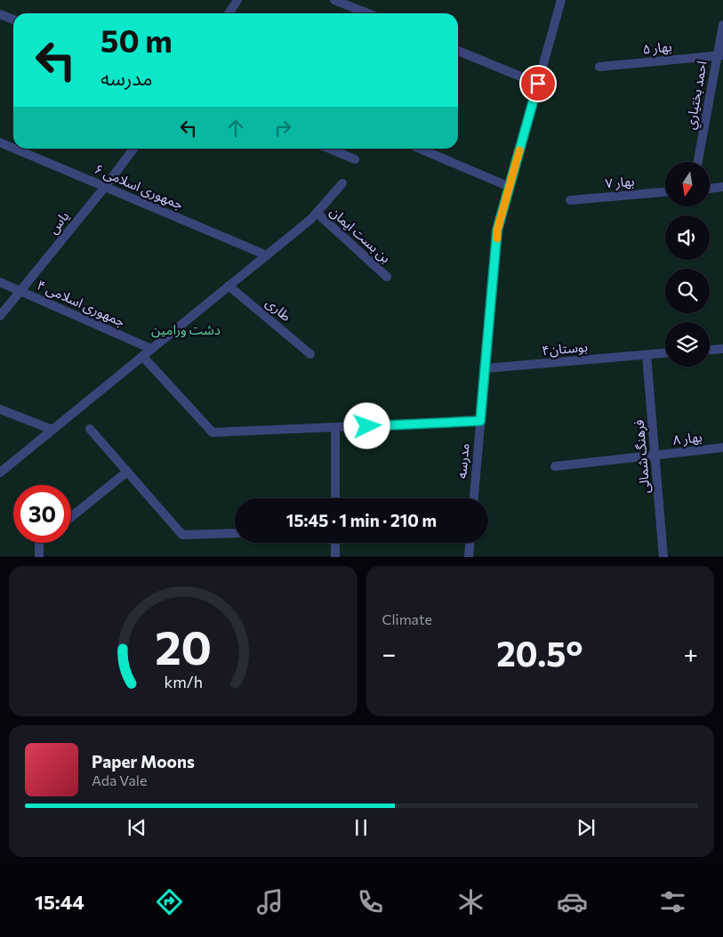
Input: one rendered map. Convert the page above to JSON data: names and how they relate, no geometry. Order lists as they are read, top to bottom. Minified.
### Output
{"streets":{"street":["بهار ۵","احمد بختياري","بهار ۷","جمهوری اسلامی ۶","یاس","بن بست ایمان","جمهوری اسلامی ۴","طاری","بوستان۴","بهار ۸","فرهنگ شمالی","مدرسه"]},"crossings":[["بهار ۵","احمد بختياري"],["جمهوری اسلامی ۶","یاس"],["یاس","جمهوری اسلامی ۴"],["بوستان۴","فرهنگ شمالی"],["بوستان۴","مدرسه"],["بهار ۸","فرهنگ شمالی"]],"parks":["دشت ورامین"],"north":"bottom","page":{"turn":["50 m","مدرسه"],"limit":"30","trip":"15:45 · 1 min · 210 m","tile":"Climate","heat":["−","20.5°","+"],"song":["Paper Moons","Ada Vale"],"tabs":"15:44","gauge":["20","km/h"]}}
